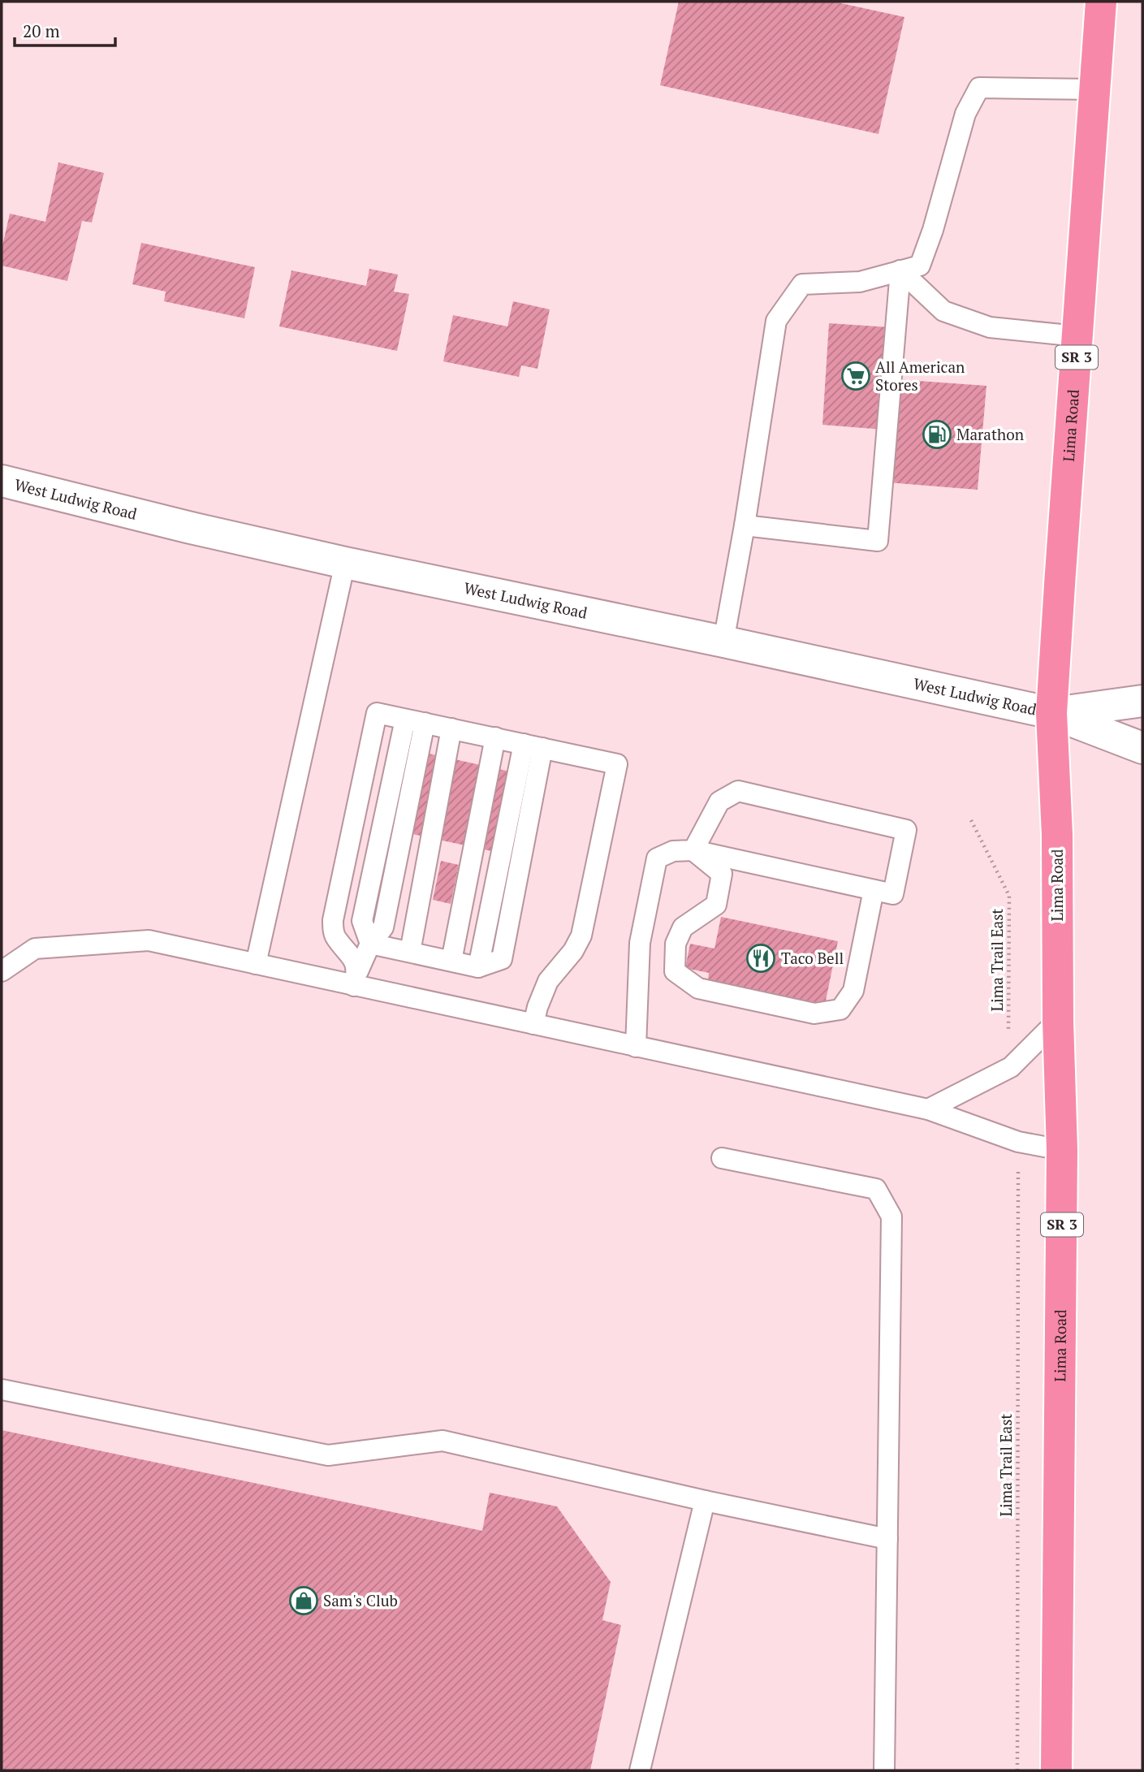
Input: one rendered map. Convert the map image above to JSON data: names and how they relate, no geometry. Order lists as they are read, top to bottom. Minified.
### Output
{"streets":{"highway":["SR 3","Lima Road"],"main road":["West Ludwig Road"],"path":["Lima Trail East"]},"crossings":[["Lima Road","West Ludwig Road"]],"places":{"supermarket":["All American Stores"],"fuel station":["Marathon"],"restaurant":["Taco Bell"],"shop":["Sam's Club"]},"scale_bar":"20 m"}
